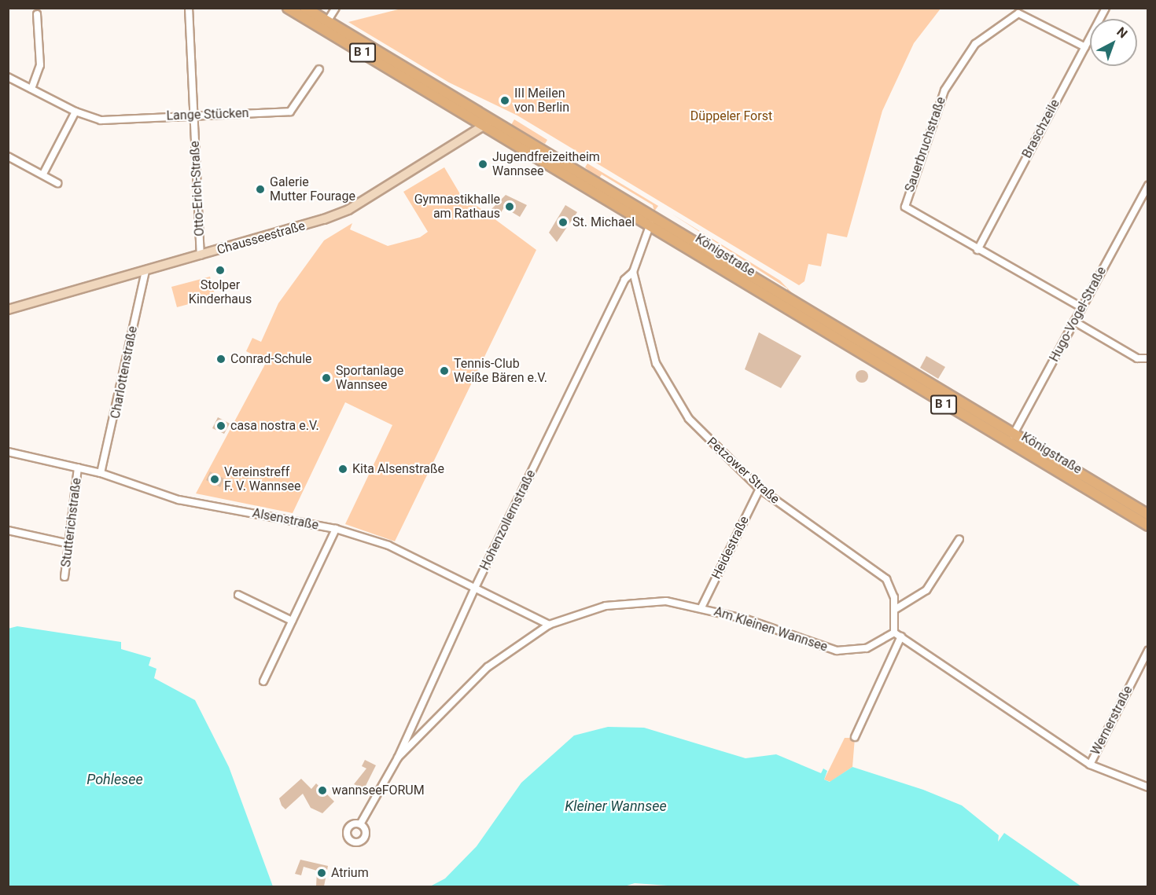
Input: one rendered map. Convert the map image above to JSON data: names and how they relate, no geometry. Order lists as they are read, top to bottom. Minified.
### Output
{"streets":{"main road":["B 1","Königstraße"],"street":["Lange Stücken","Braschzeile","Sauerbruchstraße","Otto-Erich-Straße","Chausseestraße","Hugo-Vogel-Straße","Charlottenstraße","Petzower Straße","Alsenstraße","Hohenzollernstraße","Stutterichstraße","Heidestraße","Am Kleinen Wannsee","Wernerstraße"]},"crossings":[["Lange Stücken","Otto-Erich-Straße"],["Braschzeile","Sauerbruchstraße"],["Sauerbruchstraße","Hugo-Vogel-Straße"],["Otto-Erich-Straße","Chausseestraße"],["Chausseestraße","Königstraße"],["Chausseestraße","Charlottenstraße"],["Königstraße","Hugo-Vogel-Straße"],["Königstraße","Hohenzollernstraße"],["Charlottenstraße","Alsenstraße"],["Petzower Straße","Hohenzollernstraße"],["Petzower Straße","Heidestraße"],["Petzower Straße","Am Kleinen Wannsee"],["Alsenstraße","Hohenzollernstraße"],["Alsenstraße","Stutterichstraße"],["Alsenstraße","Am Kleinen Wannsee"],["Hohenzollernstraße","Am Kleinen Wannsee"],["Heidestraße","Am Kleinen Wannsee"]],"water":["Pohlesee","Kleiner Wannsee"],"parks":["Düppeler Forst"],"places":["III Meilen von Berlin","Jugendfreizeitheim Wannsee","Galerie Mutter Fourage","Gymnastikhalle am Rathaus","St. Michael","Stolper Kinderhaus","Conrad-Schule","Tennis-Club Weiße Bären e.V.","Sportanlage Wannsee","casa nostra e.V.","Kita Alsenstraße","Vereinstreff F. V. Wannsee","wannseeFORUM","Atrium"],"north":"top right"}
